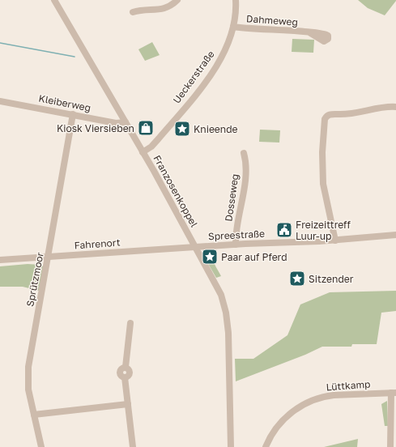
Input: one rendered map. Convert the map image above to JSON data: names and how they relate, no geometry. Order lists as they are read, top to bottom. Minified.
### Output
{"streets":{"street":["Dahmeweg","Ueckerstraße","Kleiberweg","Franzosenkoppel","Dosseweg","Spreestraße","Fahrenort","Sprützmoor","Lüttkamp"]},"crossings":[["Dahmeweg","Ueckerstraße"],["Ueckerstraße","Franzosenkoppel"],["Kleiberweg","Franzosenkoppel"],["Kleiberweg","Sprützmoor"],["Franzosenkoppel","Spreestraße"],["Franzosenkoppel","Fahrenort"],["Dosseweg","Spreestraße"],["Spreestraße","Fahrenort"],["Fahrenort","Sprützmoor"]],"places":{"shop":["Kiosk Viersieben"],"place":["Knieende","Paar auf Pferd","Sitzender"],"public building":["Freizeittreff Luur-up"]}}
